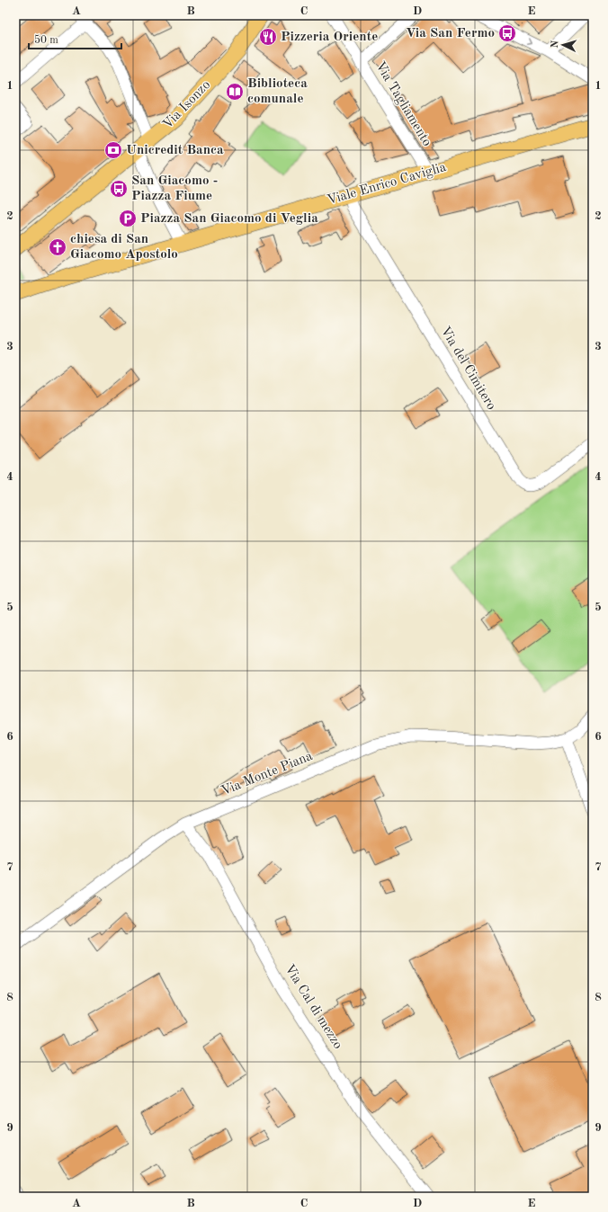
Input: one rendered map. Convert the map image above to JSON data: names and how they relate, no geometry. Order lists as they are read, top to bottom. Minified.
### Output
{"streets":{"main road":["Via Isonzo","Viale Enrico Caviglia"],"street":["Via Tagliamento","Via del Cimitero","Via Monte Piana","Via Cal di mezzo"]},"crossings":[["Via Tagliamento","Viale Enrico Caviglia"],["Viale Enrico Caviglia","Via del Cimitero"],["Via Monte Piana","Via Cal di mezzo"]],"places":{"bus stop":["Via San Fermo","San Giacomo - Piazza Fiume"],"restaurant":["Pizzeria Oriente"],"library":["Biblioteca comunale"],"bank":["Unicredit Banca"],"parking":["Piazza San Giacomo di Veglia"],"church":["chiesa di San Giacomo Apostolo"]},"scale_bar":"50 m","north":"left","grid":{"columns":["A","B","C","D","E"],"rows":["1","2","3","4","5","6","7","8","9"]}}
